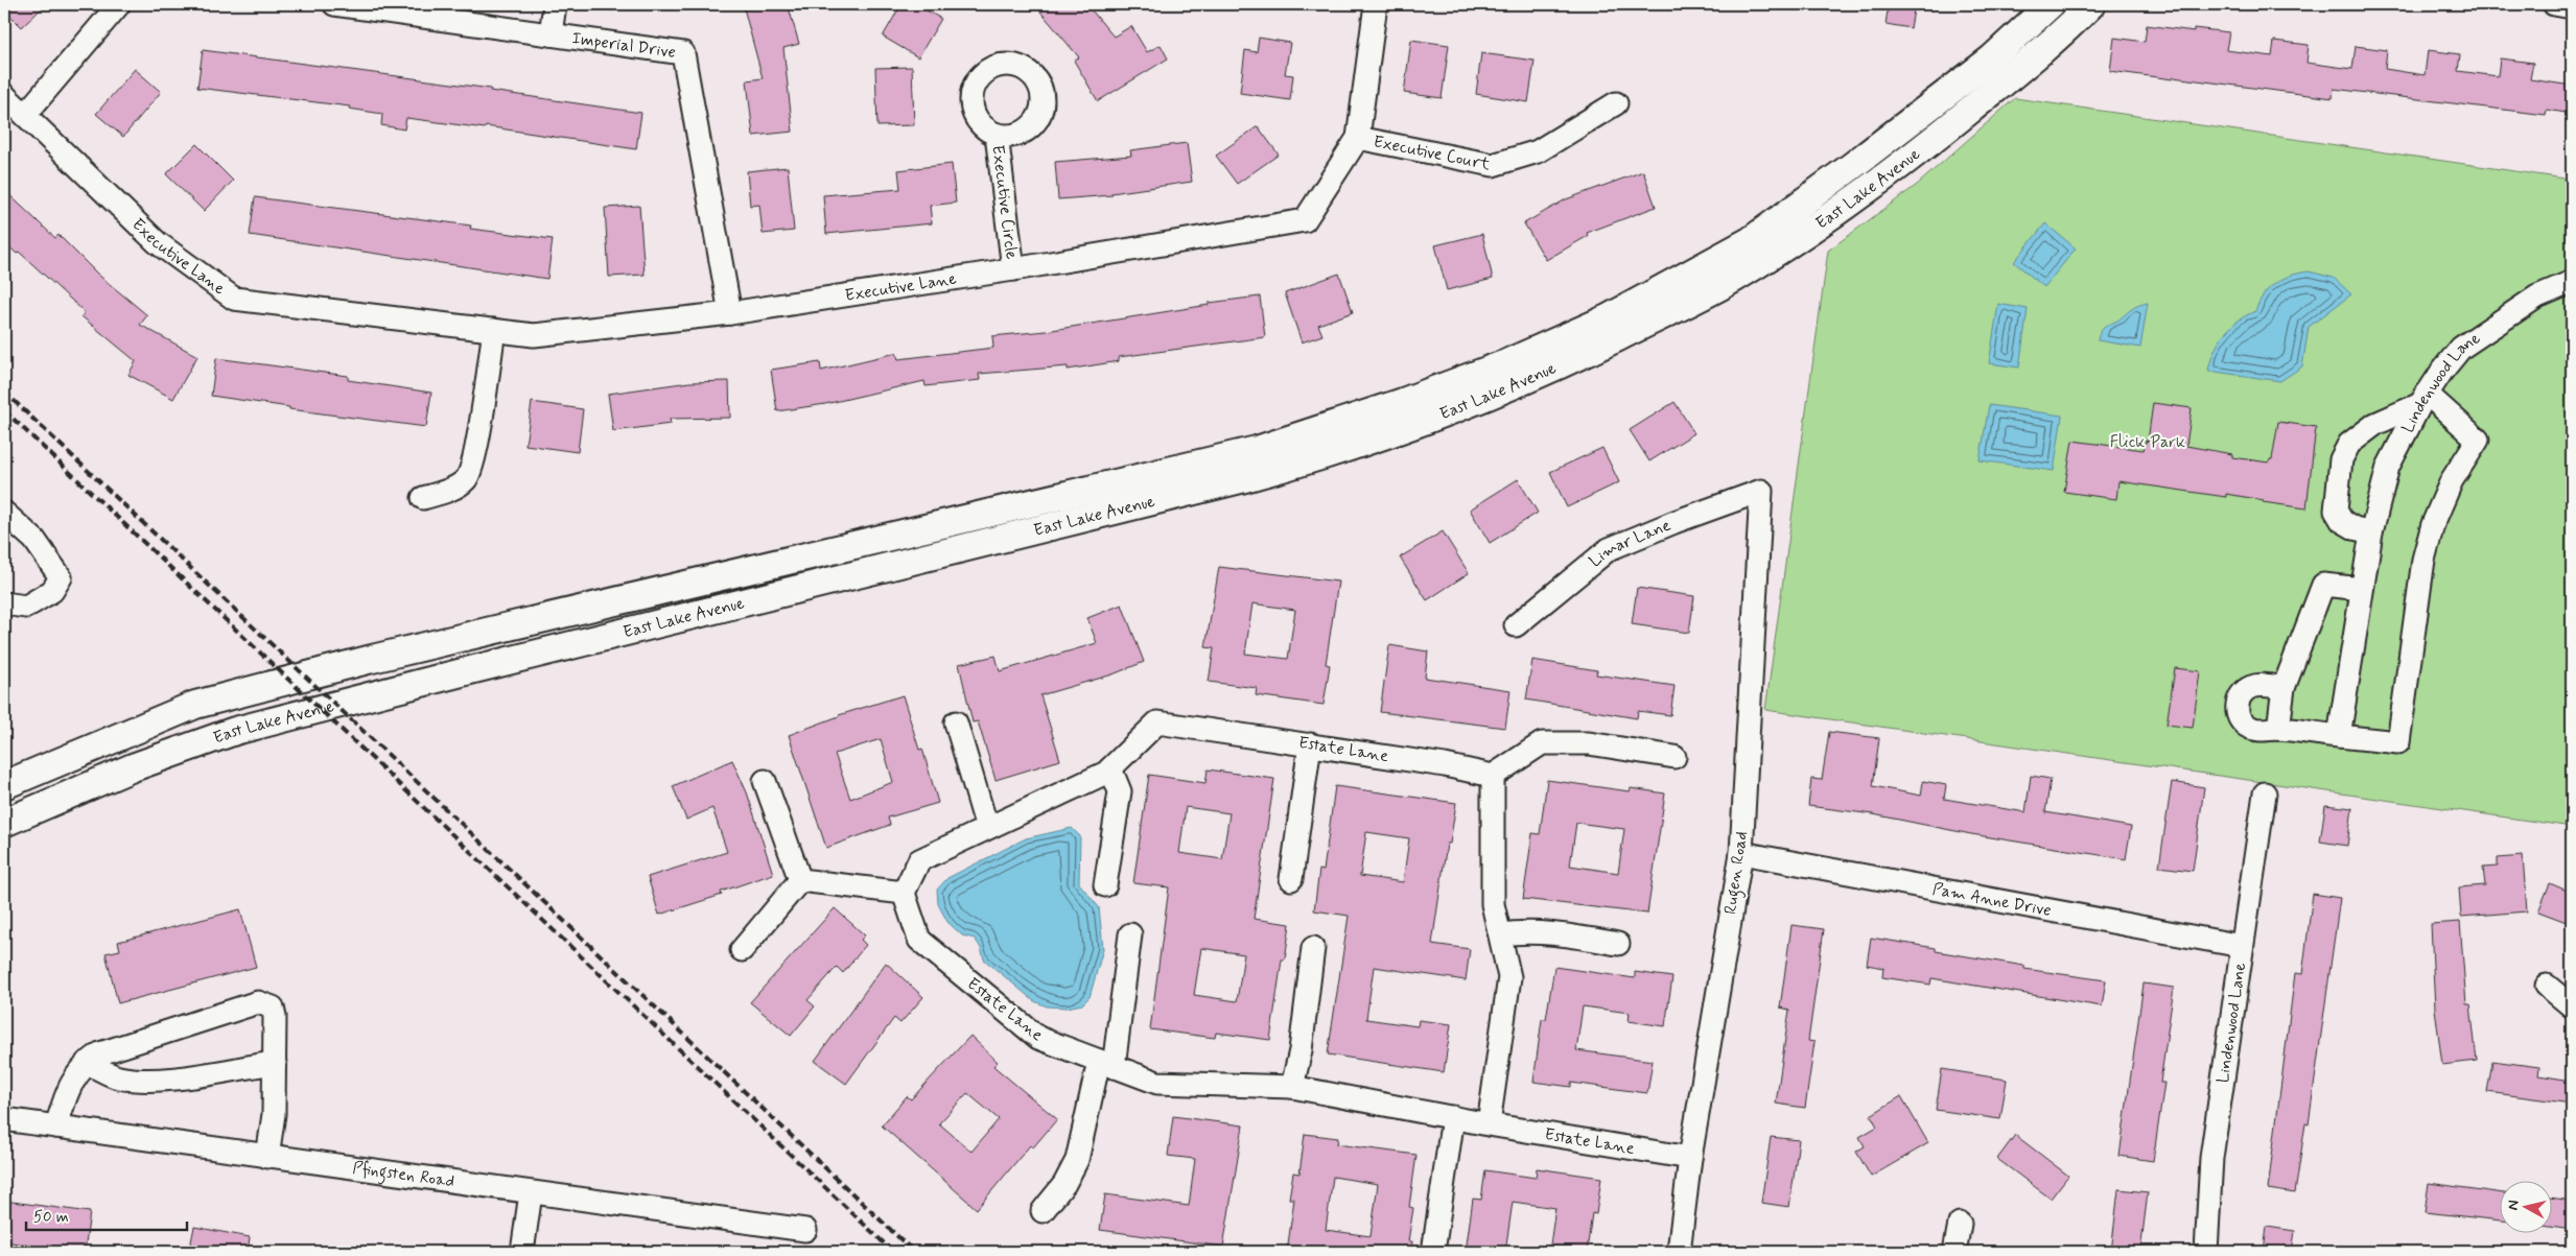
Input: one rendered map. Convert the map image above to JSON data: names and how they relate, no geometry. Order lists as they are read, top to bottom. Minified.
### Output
{"streets":{"main road":["East Lake Avenue"],"street":["Imperial Drive","Executive Court","Executive Circle","Executive Lane","Lindenwood Lane","Limar Lane","Estate Lane","Rugen Road","Pam Anne Drive","Pfingsten Road"]},"crossings":[["Imperial Drive","Executive Lane"],["Executive Court","Executive Lane"],["Executive Circle","Executive Lane"],["Lindenwood Lane","Pam Anne Drive"],["Limar Lane","Rugen Road"],["Estate Lane","Rugen Road"],["Rugen Road","Pam Anne Drive"]],"parks":["Flick Park"],"scale_bar":"50 m","north":"left"}
